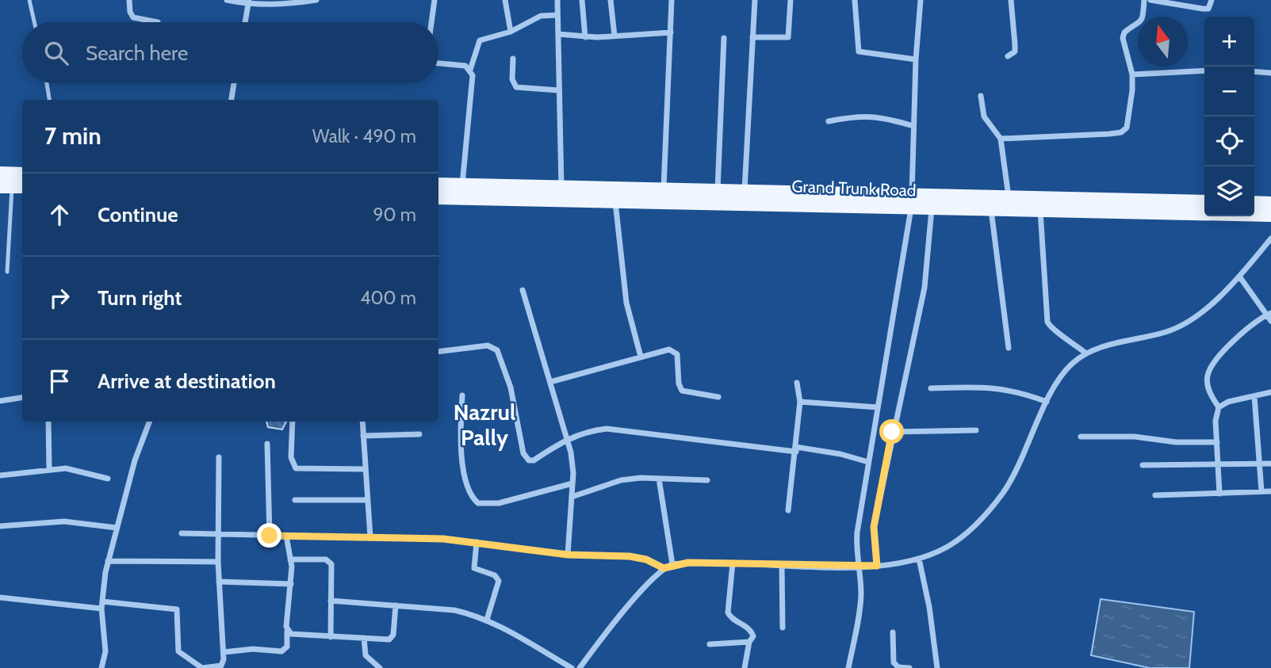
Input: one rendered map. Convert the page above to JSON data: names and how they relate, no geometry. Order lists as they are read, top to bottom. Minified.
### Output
{"streets":{"main road":["Grand Trunk Road"]},"districts":["Nazrul Pally"],"north":"top","page":{"map_buttons":["+","−"],"search":"Search here","heading":["7 min","Walk · 490 m"],"list":[["Continue","90 m"],["Turn right","400 m"],"Arrive at destination"]}}
